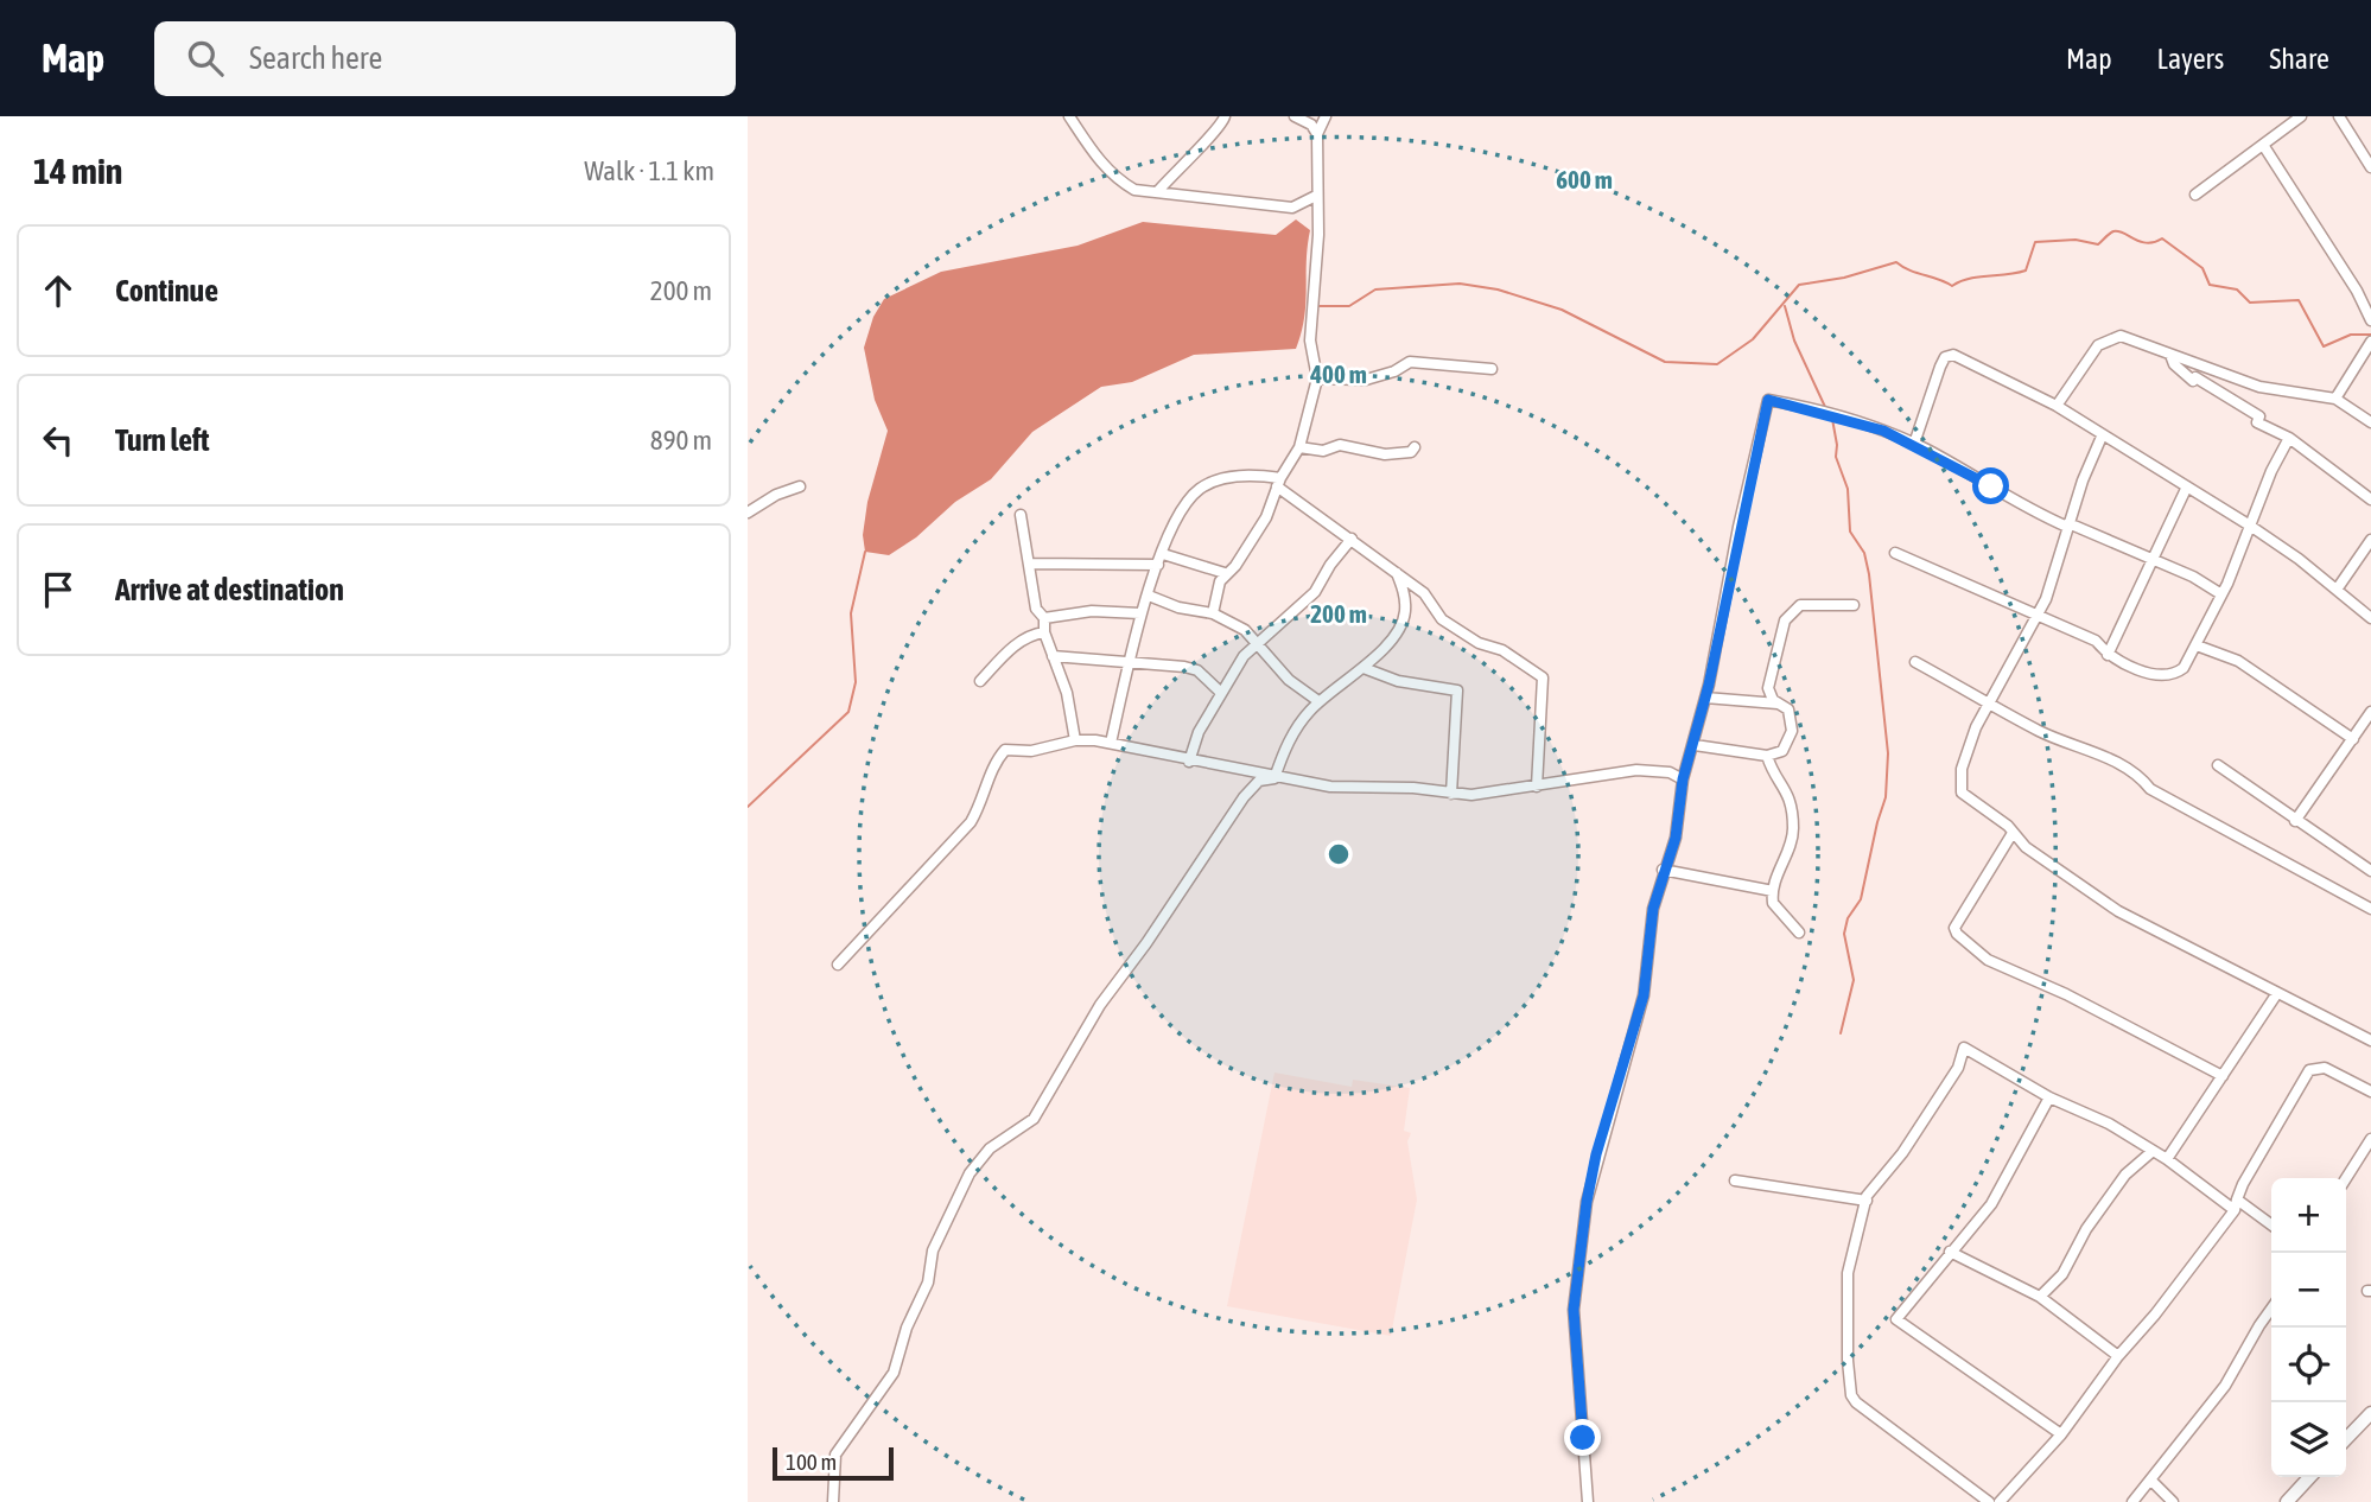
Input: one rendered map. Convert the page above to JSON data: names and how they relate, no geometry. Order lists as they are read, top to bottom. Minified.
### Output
{"scale_bar":"100 m","page":{"header":"Map","search":"Search here","nav":["Map","Layers","Share"],"heading":["14 min","Walk · 1.1 km"],"list":[["Continue","200 m"],["Turn left","890 m"],"Arrive at destination"],"map_buttons":["+","−"],"scale":"100 m"},"rings":["600 m","400 m","200 m"]}
